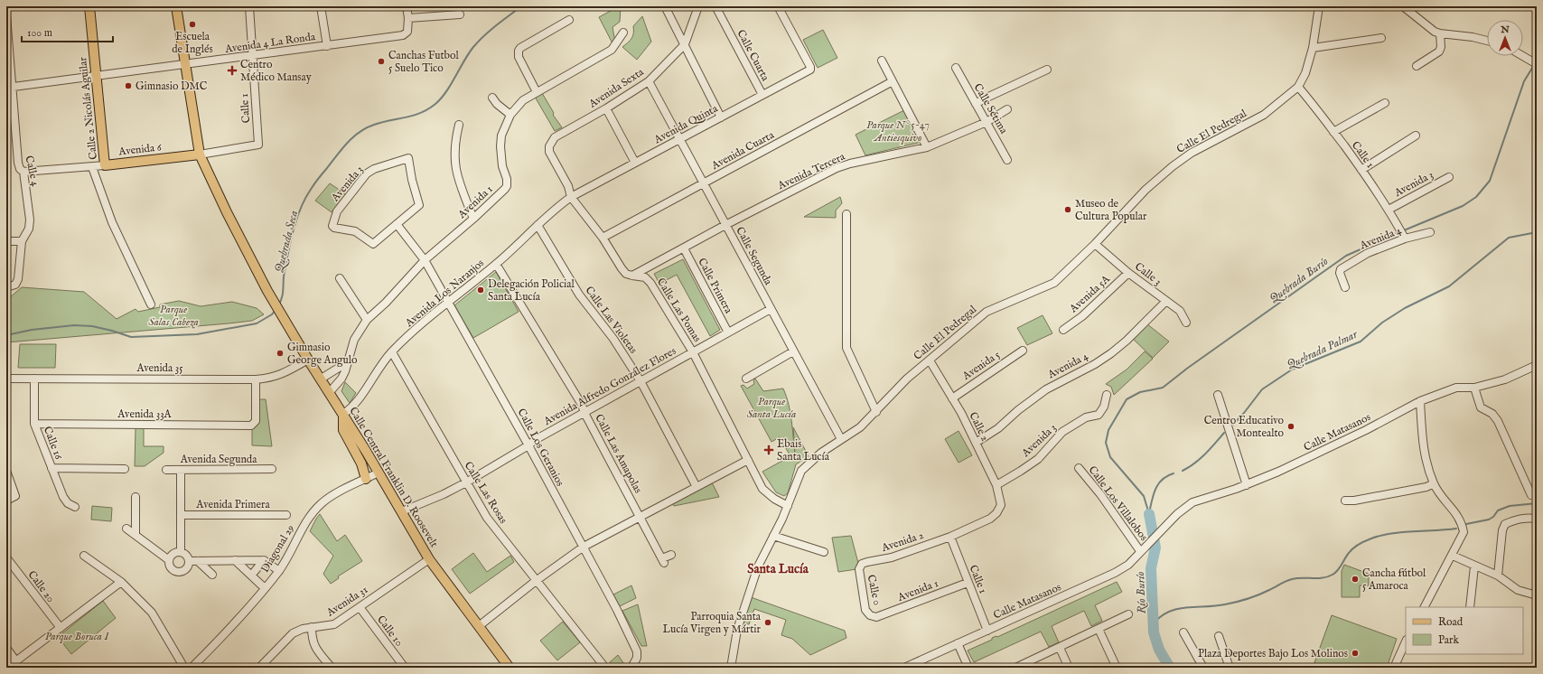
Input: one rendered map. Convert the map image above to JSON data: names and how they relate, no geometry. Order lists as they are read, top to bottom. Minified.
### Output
{"streets":{"main road":["Calle 2 Nicolás Aguilar","Avenida 6","Calle Central Franklin D. Roosevelt"],"street":["Avenida 4 La Ronda","Calle Cuarta","Avenida Sexta","Calle 1","Calle Sétima","Avenida Quinta","Calle El Pedregal","Avenida Cuarta","Calle 4","Avenida Tercera","Avenida 3","Avenida 1","Avenida 4","Calle Segunda","Calle 3","Calle Primera","Avenida Los Naranjos","Avenida 5A","Calle Las Pomas","Calle Las Violetas","Avenida 5","Avenida 35","Avenida Alfredo González Flores","Avenida 33A","Calle 2","Calle Matasanos","Calle 16","Calle Los Geranios","Calle Las Amapolas","Avenida Segunda","Calle Las Rosas","Calle Los Villalobos","Avenida Primera","Avenida 2","Diagonal 29","Calle 20","Calle 0","Avenida 31","Calle 10"]},"crossings":[["Avenida 4 La Ronda","Calle 2 Nicolás Aguilar"],["Avenida 4 La Ronda","Calle 1"],["Avenida 4 La Ronda","Calle 4"],["Avenida 4 La Ronda","Calle Central Franklin D. Roosevelt"],["Calle Cuarta","Avenida Quinta"],["Avenida Sexta","Calle Segunda"],["Avenida Sexta","Calle Las Pomas"],["Calle 2 Nicolás Aguilar","Avenida 6"],["Calle 1","Calle El Pedregal"],["Calle 1","Avenida 6"],["Calle 1","Avenida 3"],["Calle 1","Avenida 1"],["Calle 1","Avenida 4"],["Calle 1","Calle Matasanos"],["Calle 1","Avenida 2"],["Calle Sétima","Avenida Tercera"],["Avenida Quinta","Calle Segunda"],["Avenida Quinta","Avenida Los Naranjos"],["Avenida Quinta","Calle Las Pomas"],["Calle El Pedregal","Calle Segunda"],["Calle El Pedregal","Calle 3"],["Calle El Pedregal","Calle Las Pomas"],["Calle El Pedregal","Calle 2"],["Avenida 6","Calle 4"],["Avenida 6","Calle Central Franklin D. Roosevelt"],["Avenida Cuarta","Calle Segunda"],["Avenida Cuarta","Calle Las Pomas"],["Avenida Tercera","Calle Segunda"],["Avenida Tercera","Calle Primera"],["Avenida Tercera","Calle Las Pomas"],["Avenida 3","Calle 2"],["Avenida 1","Calle Los Geranios"],["Avenida 1","Calle Central Franklin D. Roosevelt"],["Avenida 1","Calle 0"],["Avenida 4","Calle 3"],["Avenida 4","Calle 2"],["Calle Segunda","Avenida Alfredo González Flores"],["Calle 3","Avenida 5A"],["Calle Primera","Avenida Alfredo González Flores"],["Avenida Los Naranjos","Calle Las Pomas"],["Avenida Los Naranjos","Calle Las Violetas"],["Avenida Los Naranjos","Calle Los Geranios"],["Avenida Los Naranjos","Calle Las Amapolas"],["Avenida Los Naranjos","Calle Central Franklin D. Roosevelt"],["Avenida Los Naranjos","Calle Las Rosas"],["Calle Las Pomas","Avenida Alfredo González Flores"],["Calle Las Violetas","Avenida Alfredo González Flores"],["Avenida 5","Calle 2"],["Avenida 35","Avenida 33A"],["Avenida 35","Calle 16"],["Avenida 35","Calle Central Franklin D. Roosevelt"],["Avenida Alfredo González Flores","Calle Los Geranios"],["Avenida Alfredo González Flores","Calle Las Amapolas"],["Avenida Alfredo González Flores","Calle Central Franklin D. Roosevelt"],["Avenida Alfredo González Flores","Calle Las Rosas"],["Avenida 33A","Calle 16"],["Calle 2","Avenida 2"],["Calle Matasanos","Calle Los Villalobos"],["Calle Central Franklin D. Roosevelt","Diagonal 29"],["Calle Central Franklin D. Roosevelt","Avenida 31"],["Avenida 2","Calle 0"],["Avenida 31","Calle 10"]],"districts":["Santa Lucía"],"water":["Quebrada Seca","Quebrada Burío","Quebrada Palmar","Río Burío"],"parks":["Parque N° 5-47 Antiesquivo","Parque Salas Cabeza","Parque Santa Lucía","Parque Boruca I"],"places":{"other":["Escuela de Inglés","Canchas Futbol 5 Suelo Tico","Gimnasio DMC","Museo de Cultura Popular","Delegación Policial Santa Lucía","Gimnasio George Angulo","Centro Educativo Montealto","Cancha fútbol 5 Amaroca","Parroquia Santa Lucía Virgen y Mártir","Plaza Deportes Bajo Los Molinos"],"health":["Centro Médico Mansay","Ebais Santa Lucía"]},"legend":["Road","Park"],"scale_bar":"100 m","north":"top"}
